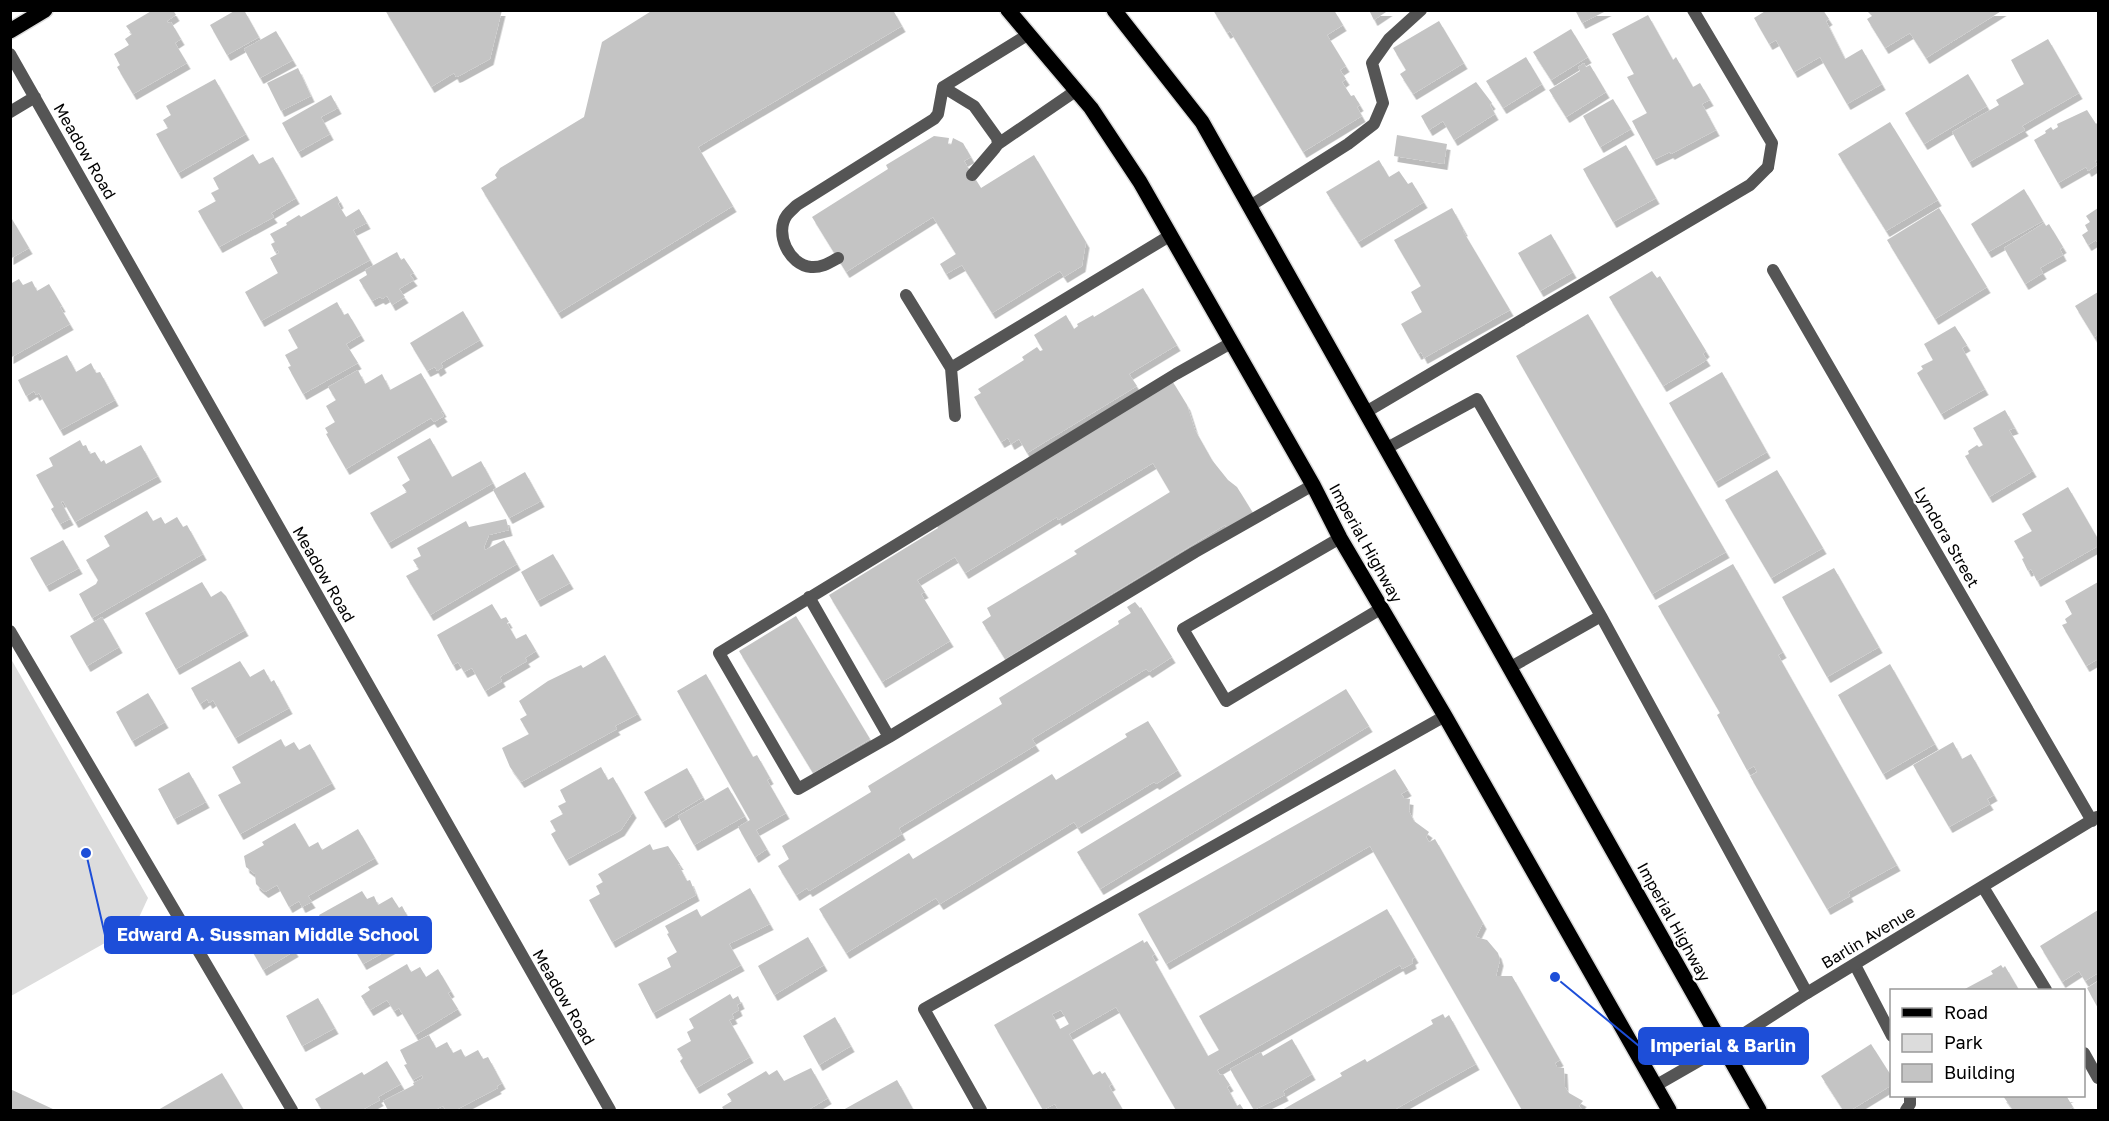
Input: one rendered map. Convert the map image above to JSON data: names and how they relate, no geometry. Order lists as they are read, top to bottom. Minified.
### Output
{"streets":{"main road":["Imperial Highway"],"street":["Meadow Road","Lyndora Street","Barlin Avenue"]},"crossings":[["Lyndora Street","Barlin Avenue"],["Imperial Highway","Barlin Avenue"]],"places":["Edward A. Sussman Middle School","Imperial & Barlin"],"legend":["Road","Park","Building"]}
